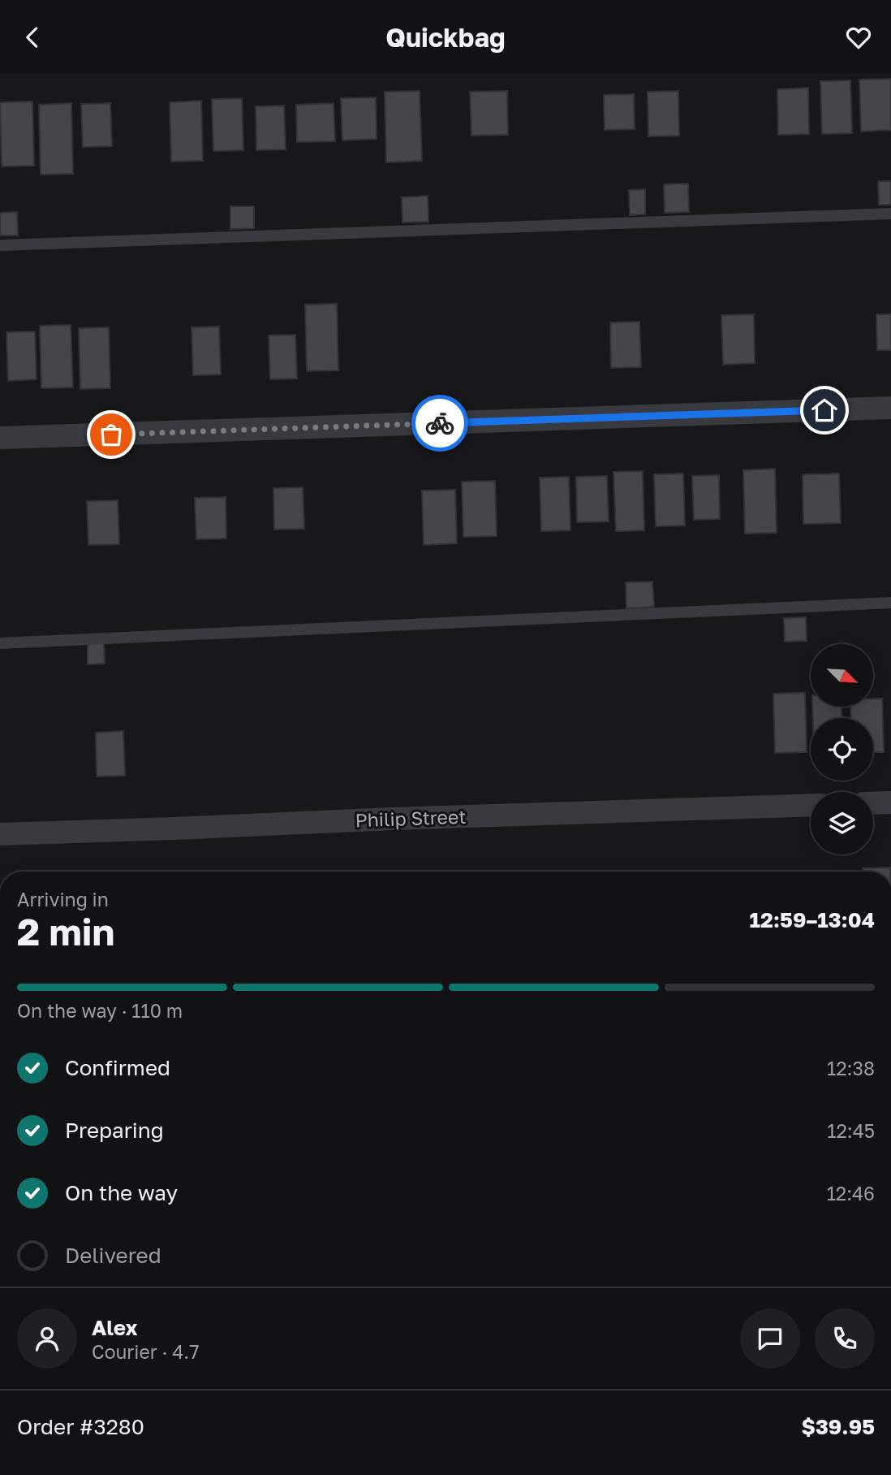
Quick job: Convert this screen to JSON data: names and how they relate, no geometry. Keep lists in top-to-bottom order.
{
  "streets": {
    "street": ["Philip Street"]
  },
  "north": "bottom right",
  "page": {
    "header": "Quickbag",
    "heading": ["2 min", "Arriving in", "12:59–13:04"],
    "panel": [
      "Alex",
      "Courier · 4.7",
      "Order #3280",
      "$39.95"
    ],
    "bar": "On the way · 110 m",
    "list": [
      ["Confirmed", "12:38"],
      ["Preparing", "12:45"],
      ["On the way", "12:46"],
      "Delivered"
    ]
  }
}
